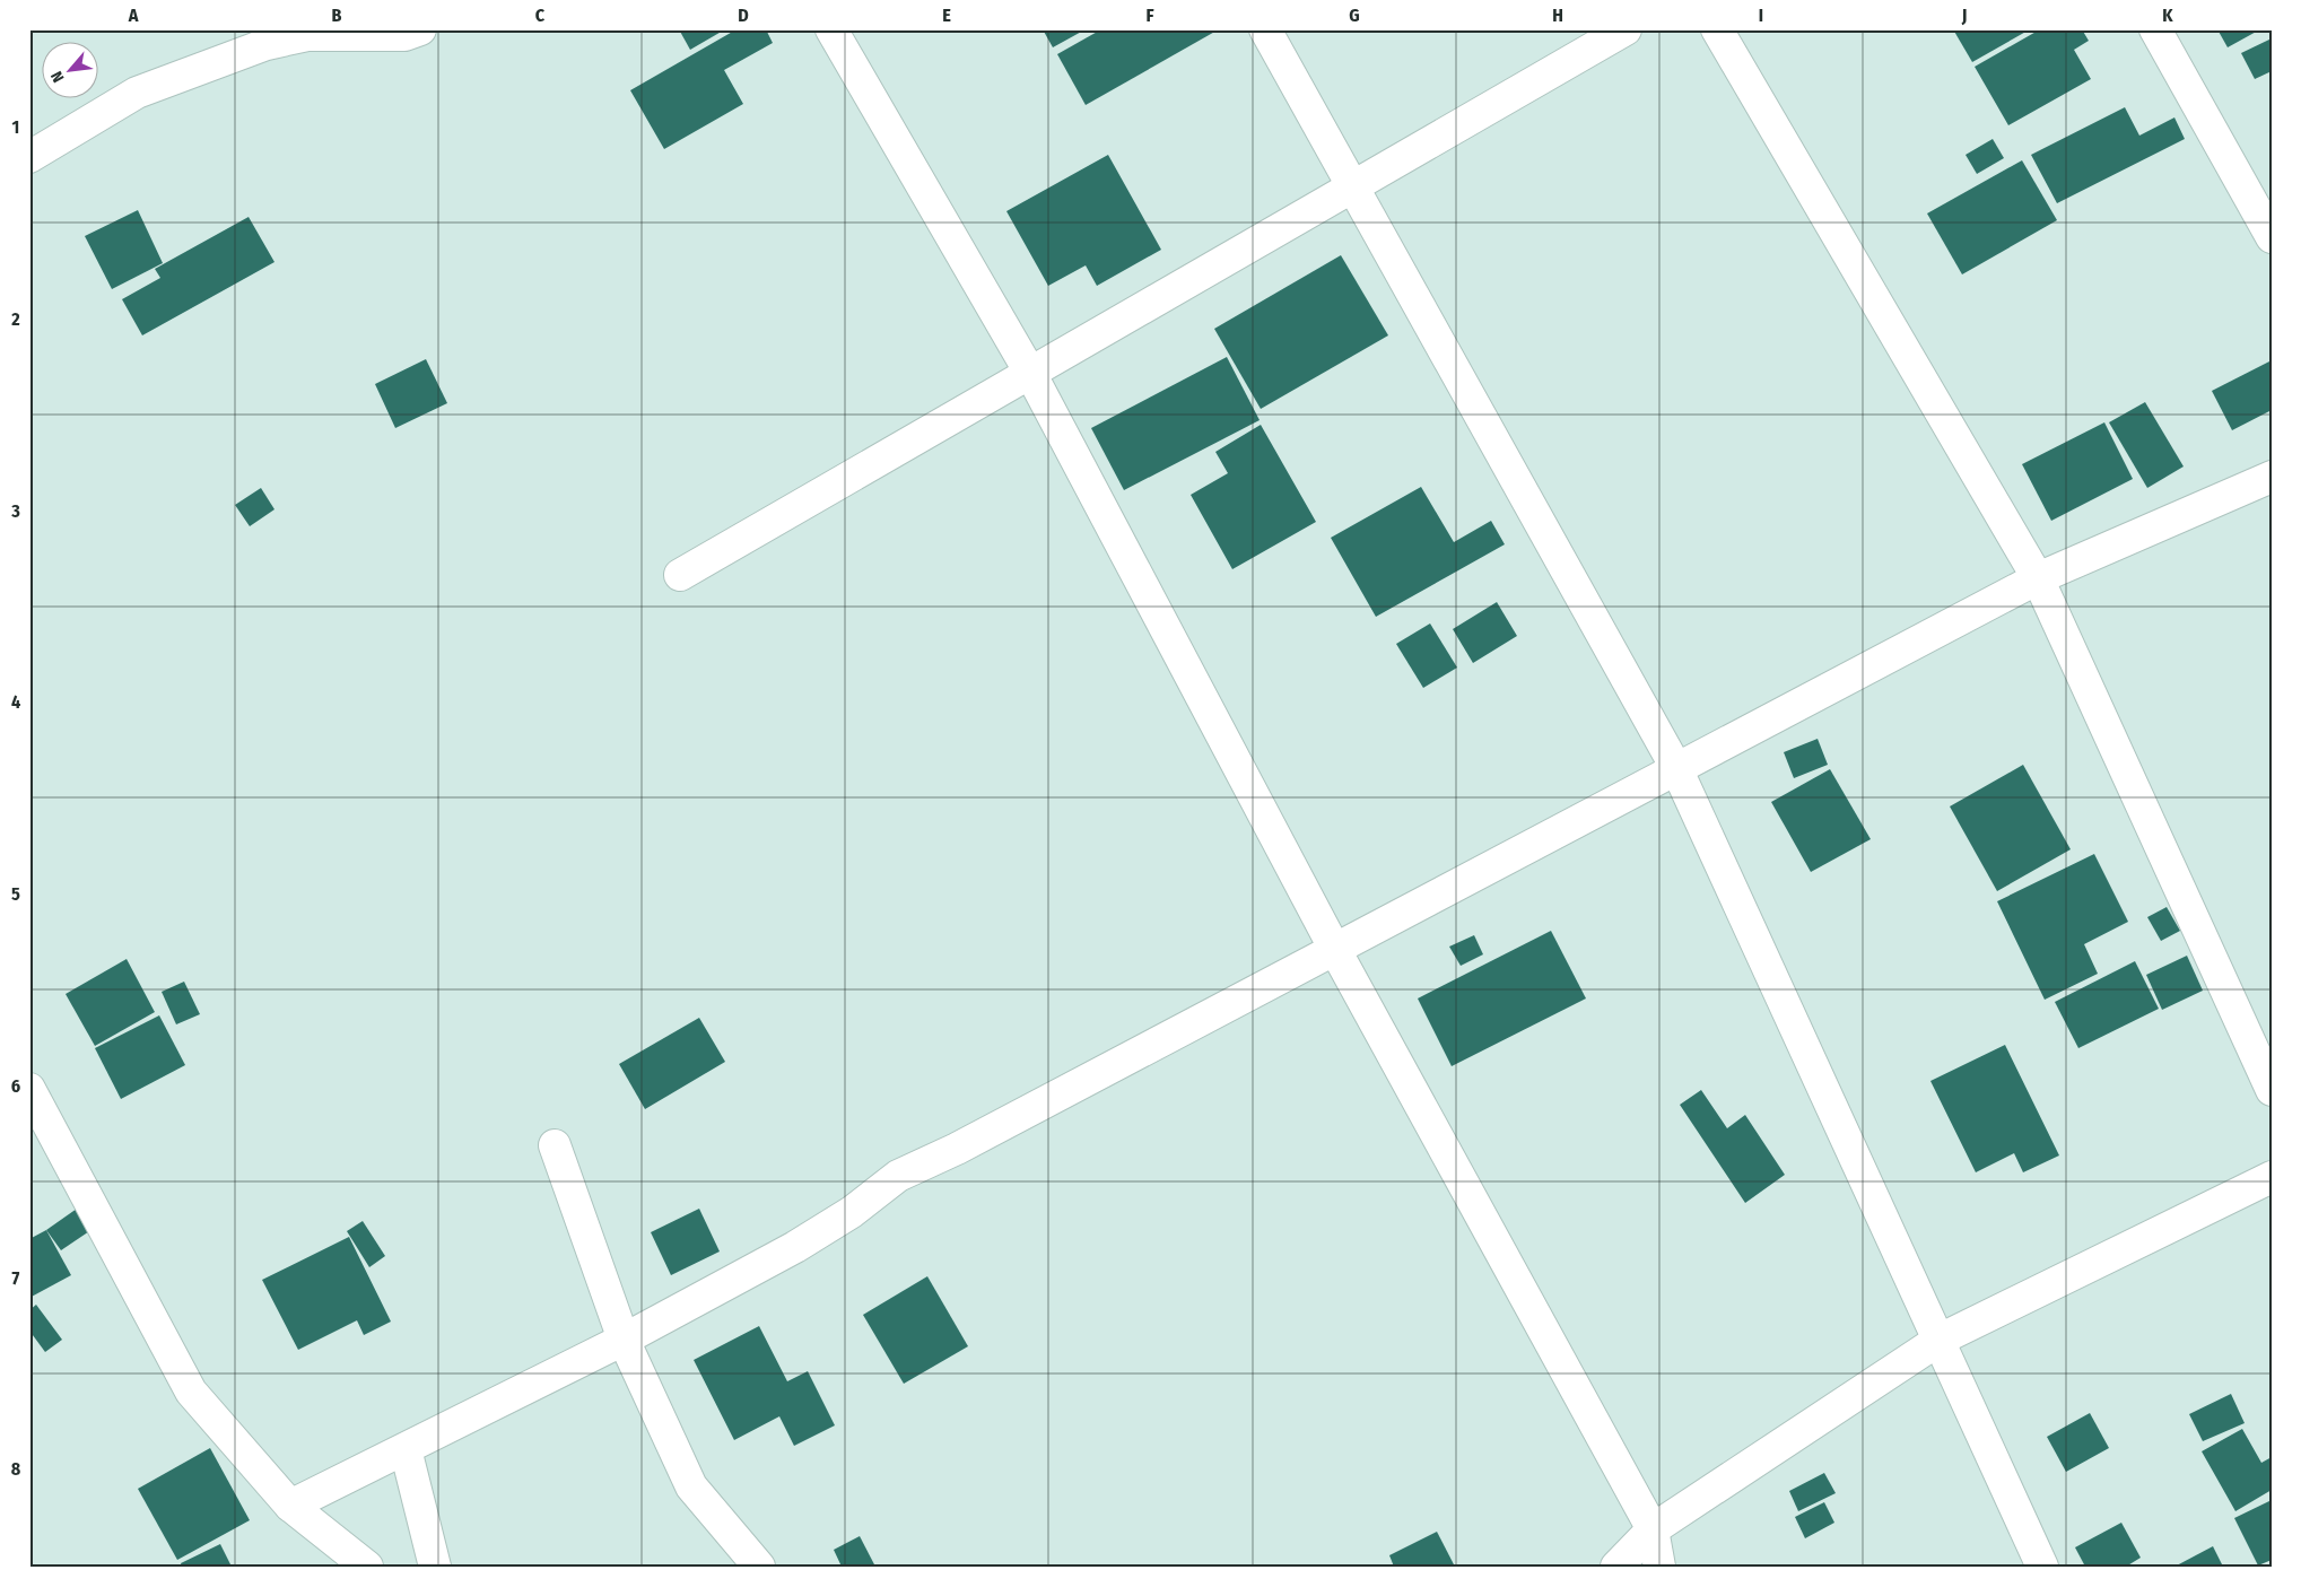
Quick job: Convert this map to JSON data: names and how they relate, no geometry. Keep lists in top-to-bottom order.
{
  "north": "bottom left",
  "grid": {
    "columns": [
      "A",
      "B",
      "C",
      "D",
      "E",
      "F",
      "G",
      "H",
      "I",
      "J",
      "K"
    ],
    "rows": [
      "1",
      "2",
      "3",
      "4",
      "5",
      "6",
      "7",
      "8"
    ]
  }
}
